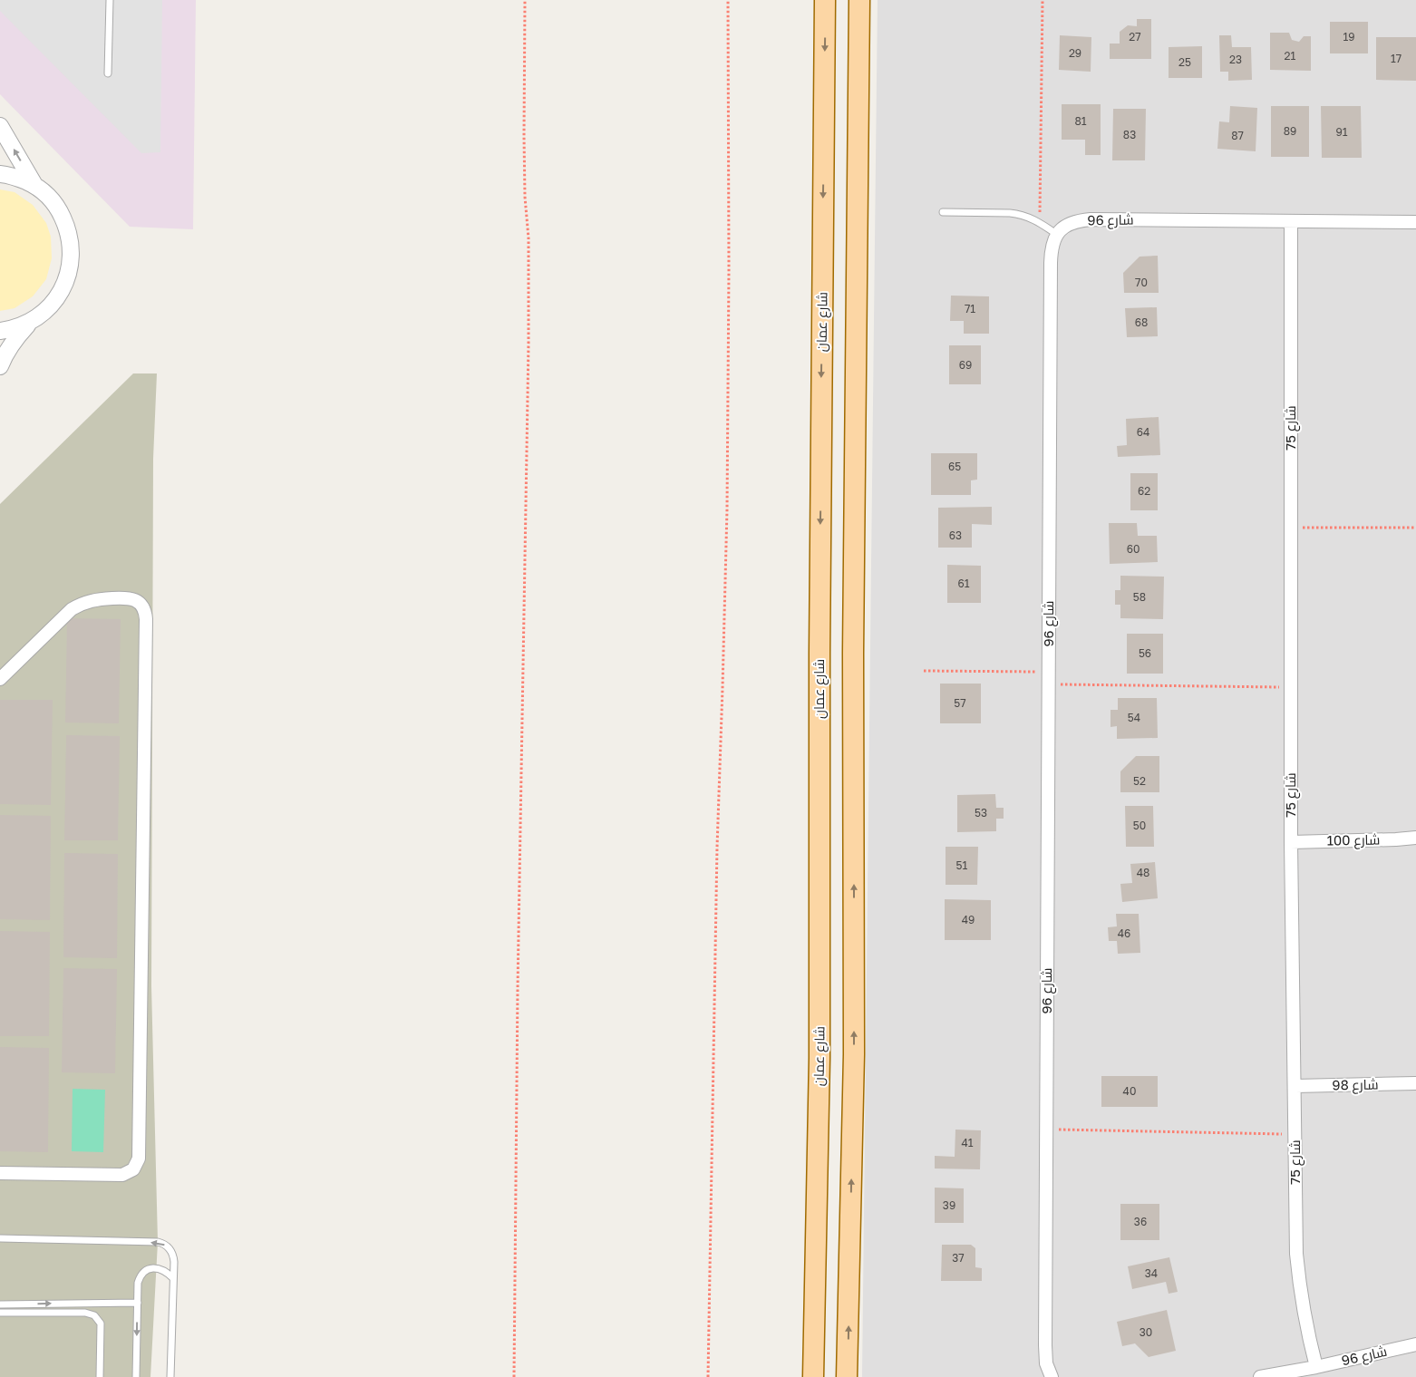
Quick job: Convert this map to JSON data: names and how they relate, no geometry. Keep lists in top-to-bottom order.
{
  "streets": {
    "main road": ["شارع عمان"],
    "street": [
      "شارع 96",
      "شارع 75",
      "شارع 100",
      "شارع 98"
    ]
  },
  "crossings": [
    ["شارع 96", "شارع 75"],
    ["شارع 75", "شارع 100"],
    ["شارع 75", "شارع 98"]
  ],
  "house_numbers": [
    "27",
    "19",
    "29",
    "21",
    "17",
    "23",
    "25",
    "81",
    "89",
    "91",
    "83",
    "87",
    "70",
    "71",
    "68",
    "69",
    "64",
    "65",
    "62",
    "63",
    "60",
    "61",
    "58",
    "56",
    "57",
    "54",
    "52",
    "53",
    "50",
    "51",
    "48",
    "49",
    "46",
    "40",
    "41",
    "39",
    "36",
    "37",
    "34",
    "30"
  ]
}
